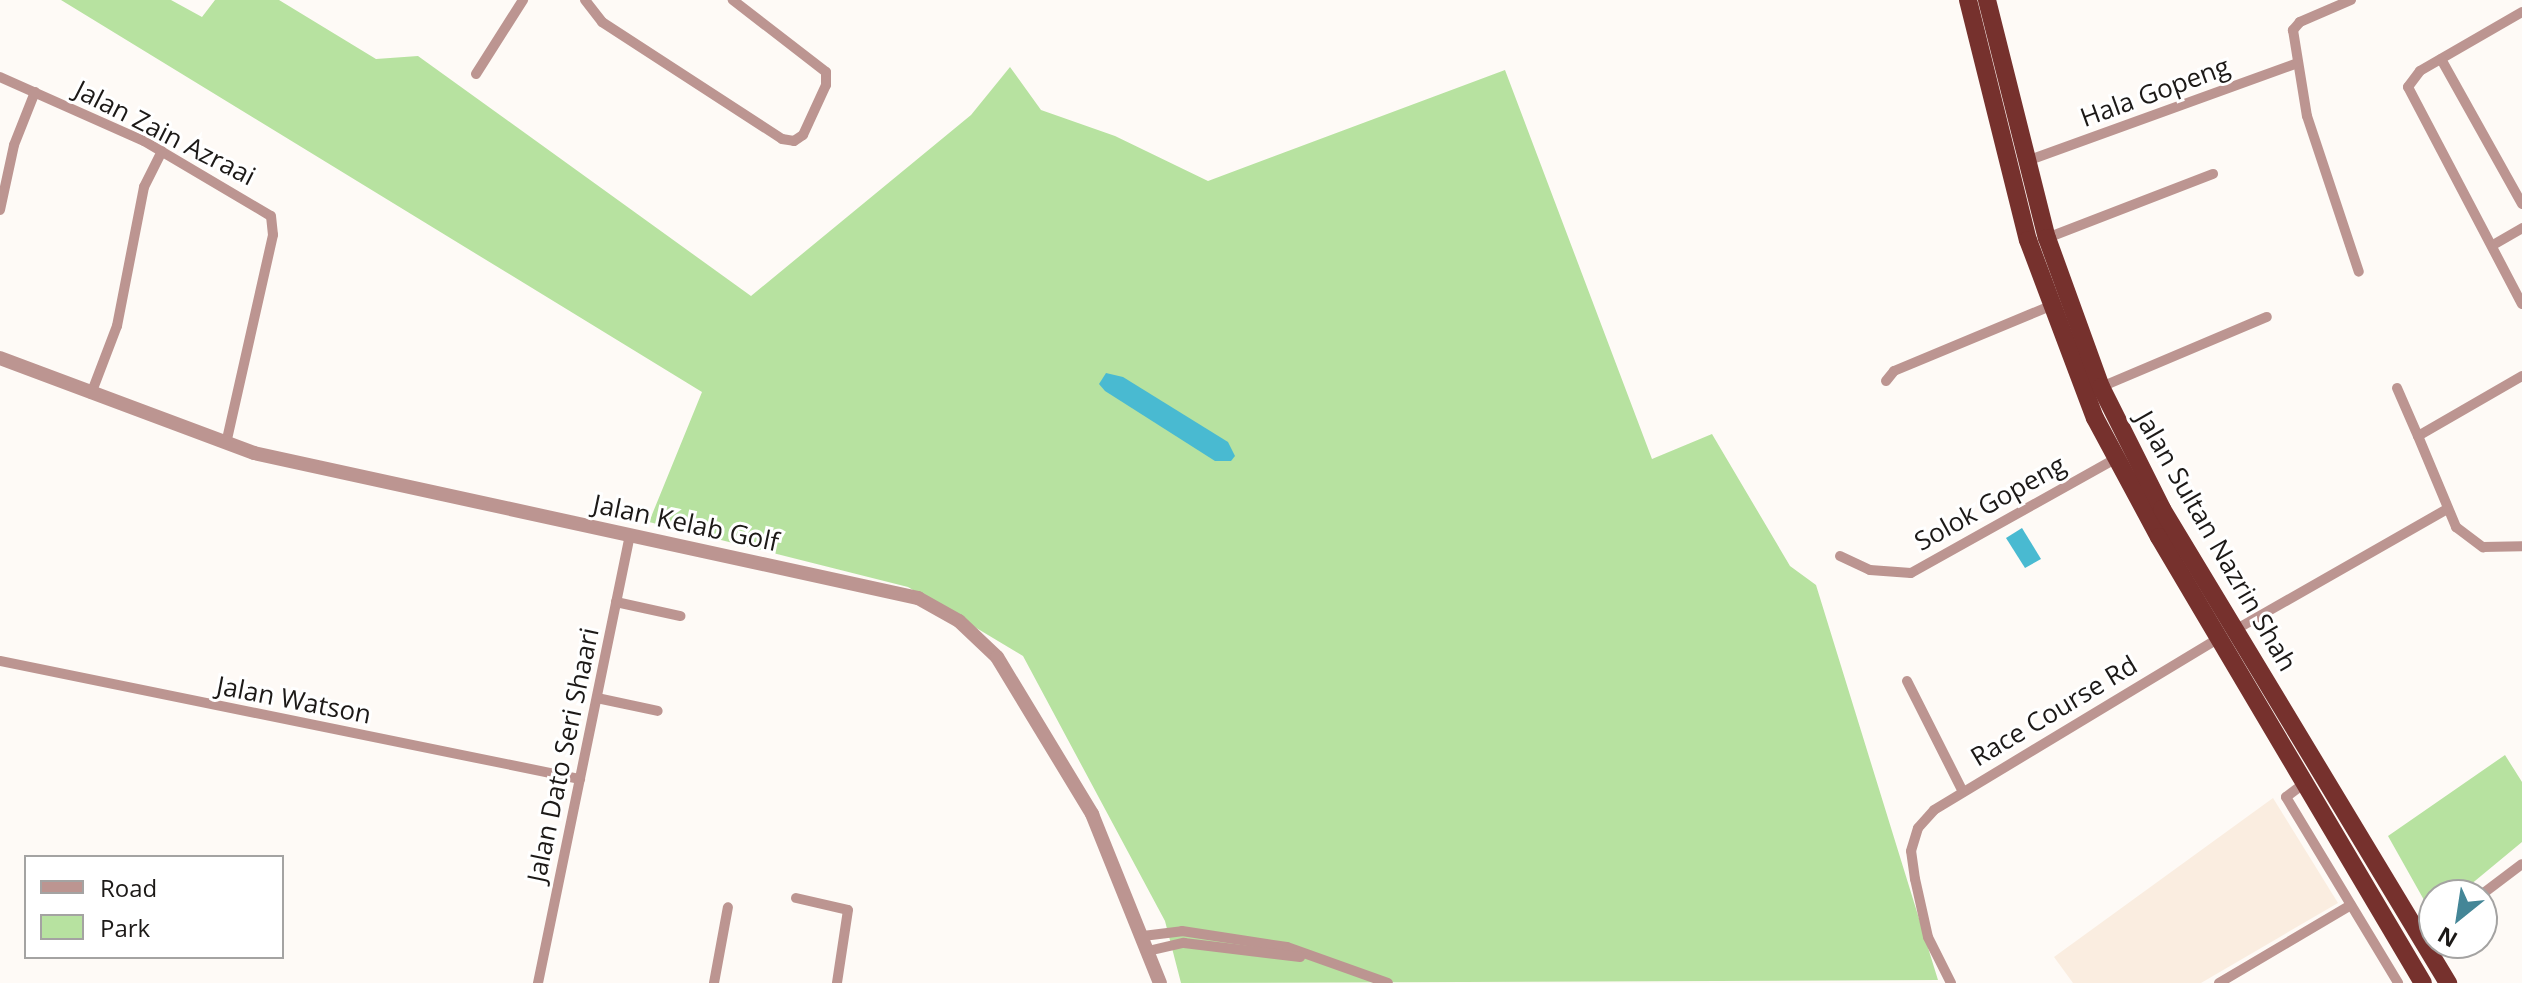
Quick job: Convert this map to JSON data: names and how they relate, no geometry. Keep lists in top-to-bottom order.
{
  "streets": {
    "highway": ["Jalan Sultan Nazrin Shah"],
    "street": [
      "Hala Gopeng",
      "Jalan Zain Azraai",
      "Solok Gopeng",
      "Jalan Kelab Golf",
      "Jalan Watson",
      "Race Course Rd",
      "Jalan Dato Seri Shaari"
    ]
  },
  "crossings": [
    ["Hala Gopeng", "Jalan Sultan Nazrin Shah"],
    ["Jalan Zain Azraai", "Jalan Kelab Golf"],
    ["Solok Gopeng", "Jalan Sultan Nazrin Shah"],
    ["Jalan Kelab Golf", "Jalan Dato Seri Shaari"],
    ["Jalan Sultan Nazrin Shah", "Race Course Rd"],
    ["Jalan Watson", "Jalan Dato Seri Shaari"]
  ],
  "legend": ["Road", "Park"],
  "north": "bottom left"
}
